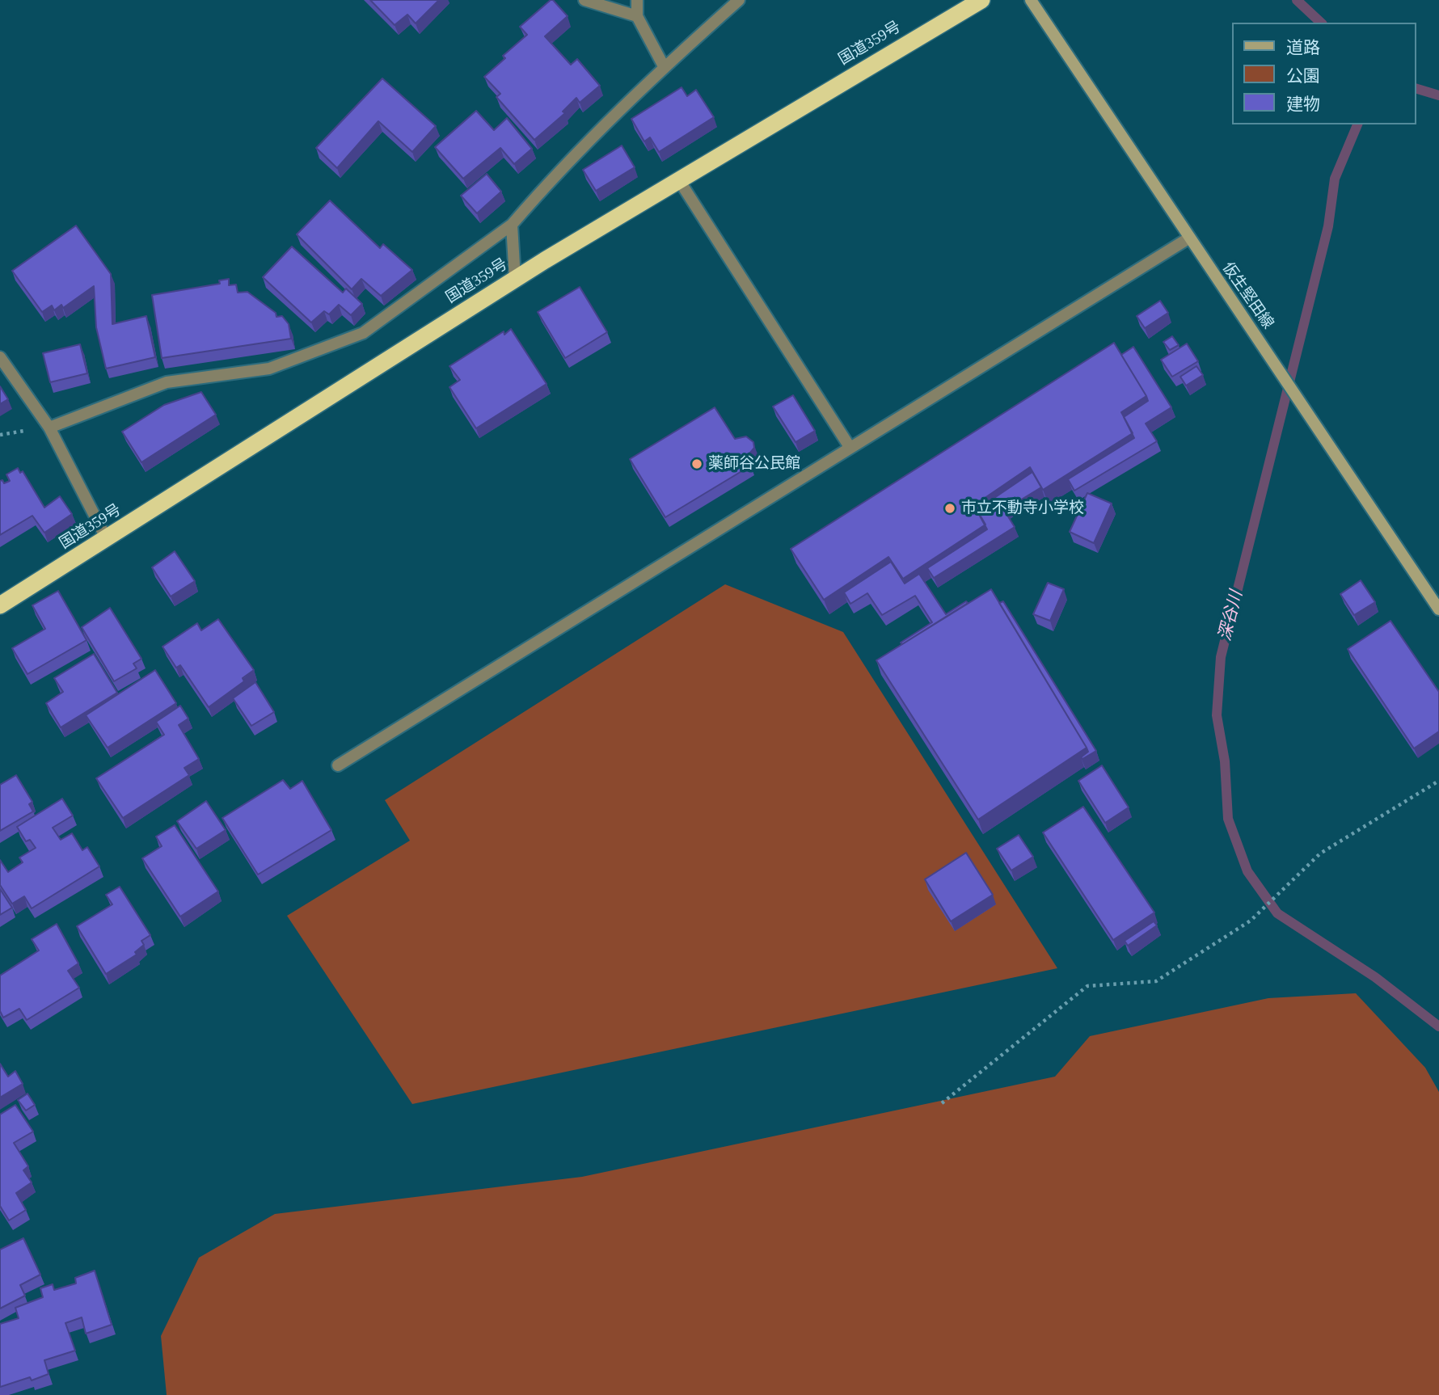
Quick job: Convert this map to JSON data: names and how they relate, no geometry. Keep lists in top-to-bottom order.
{
  "streets": {
    "highway": ["国道359号"],
    "main road": ["仮生堅田線"]
  },
  "water": ["深谷川"],
  "places": ["薬師谷公民館", "市立不動寺小学校"],
  "legend": ["道路", "公園", "建物"]
}
